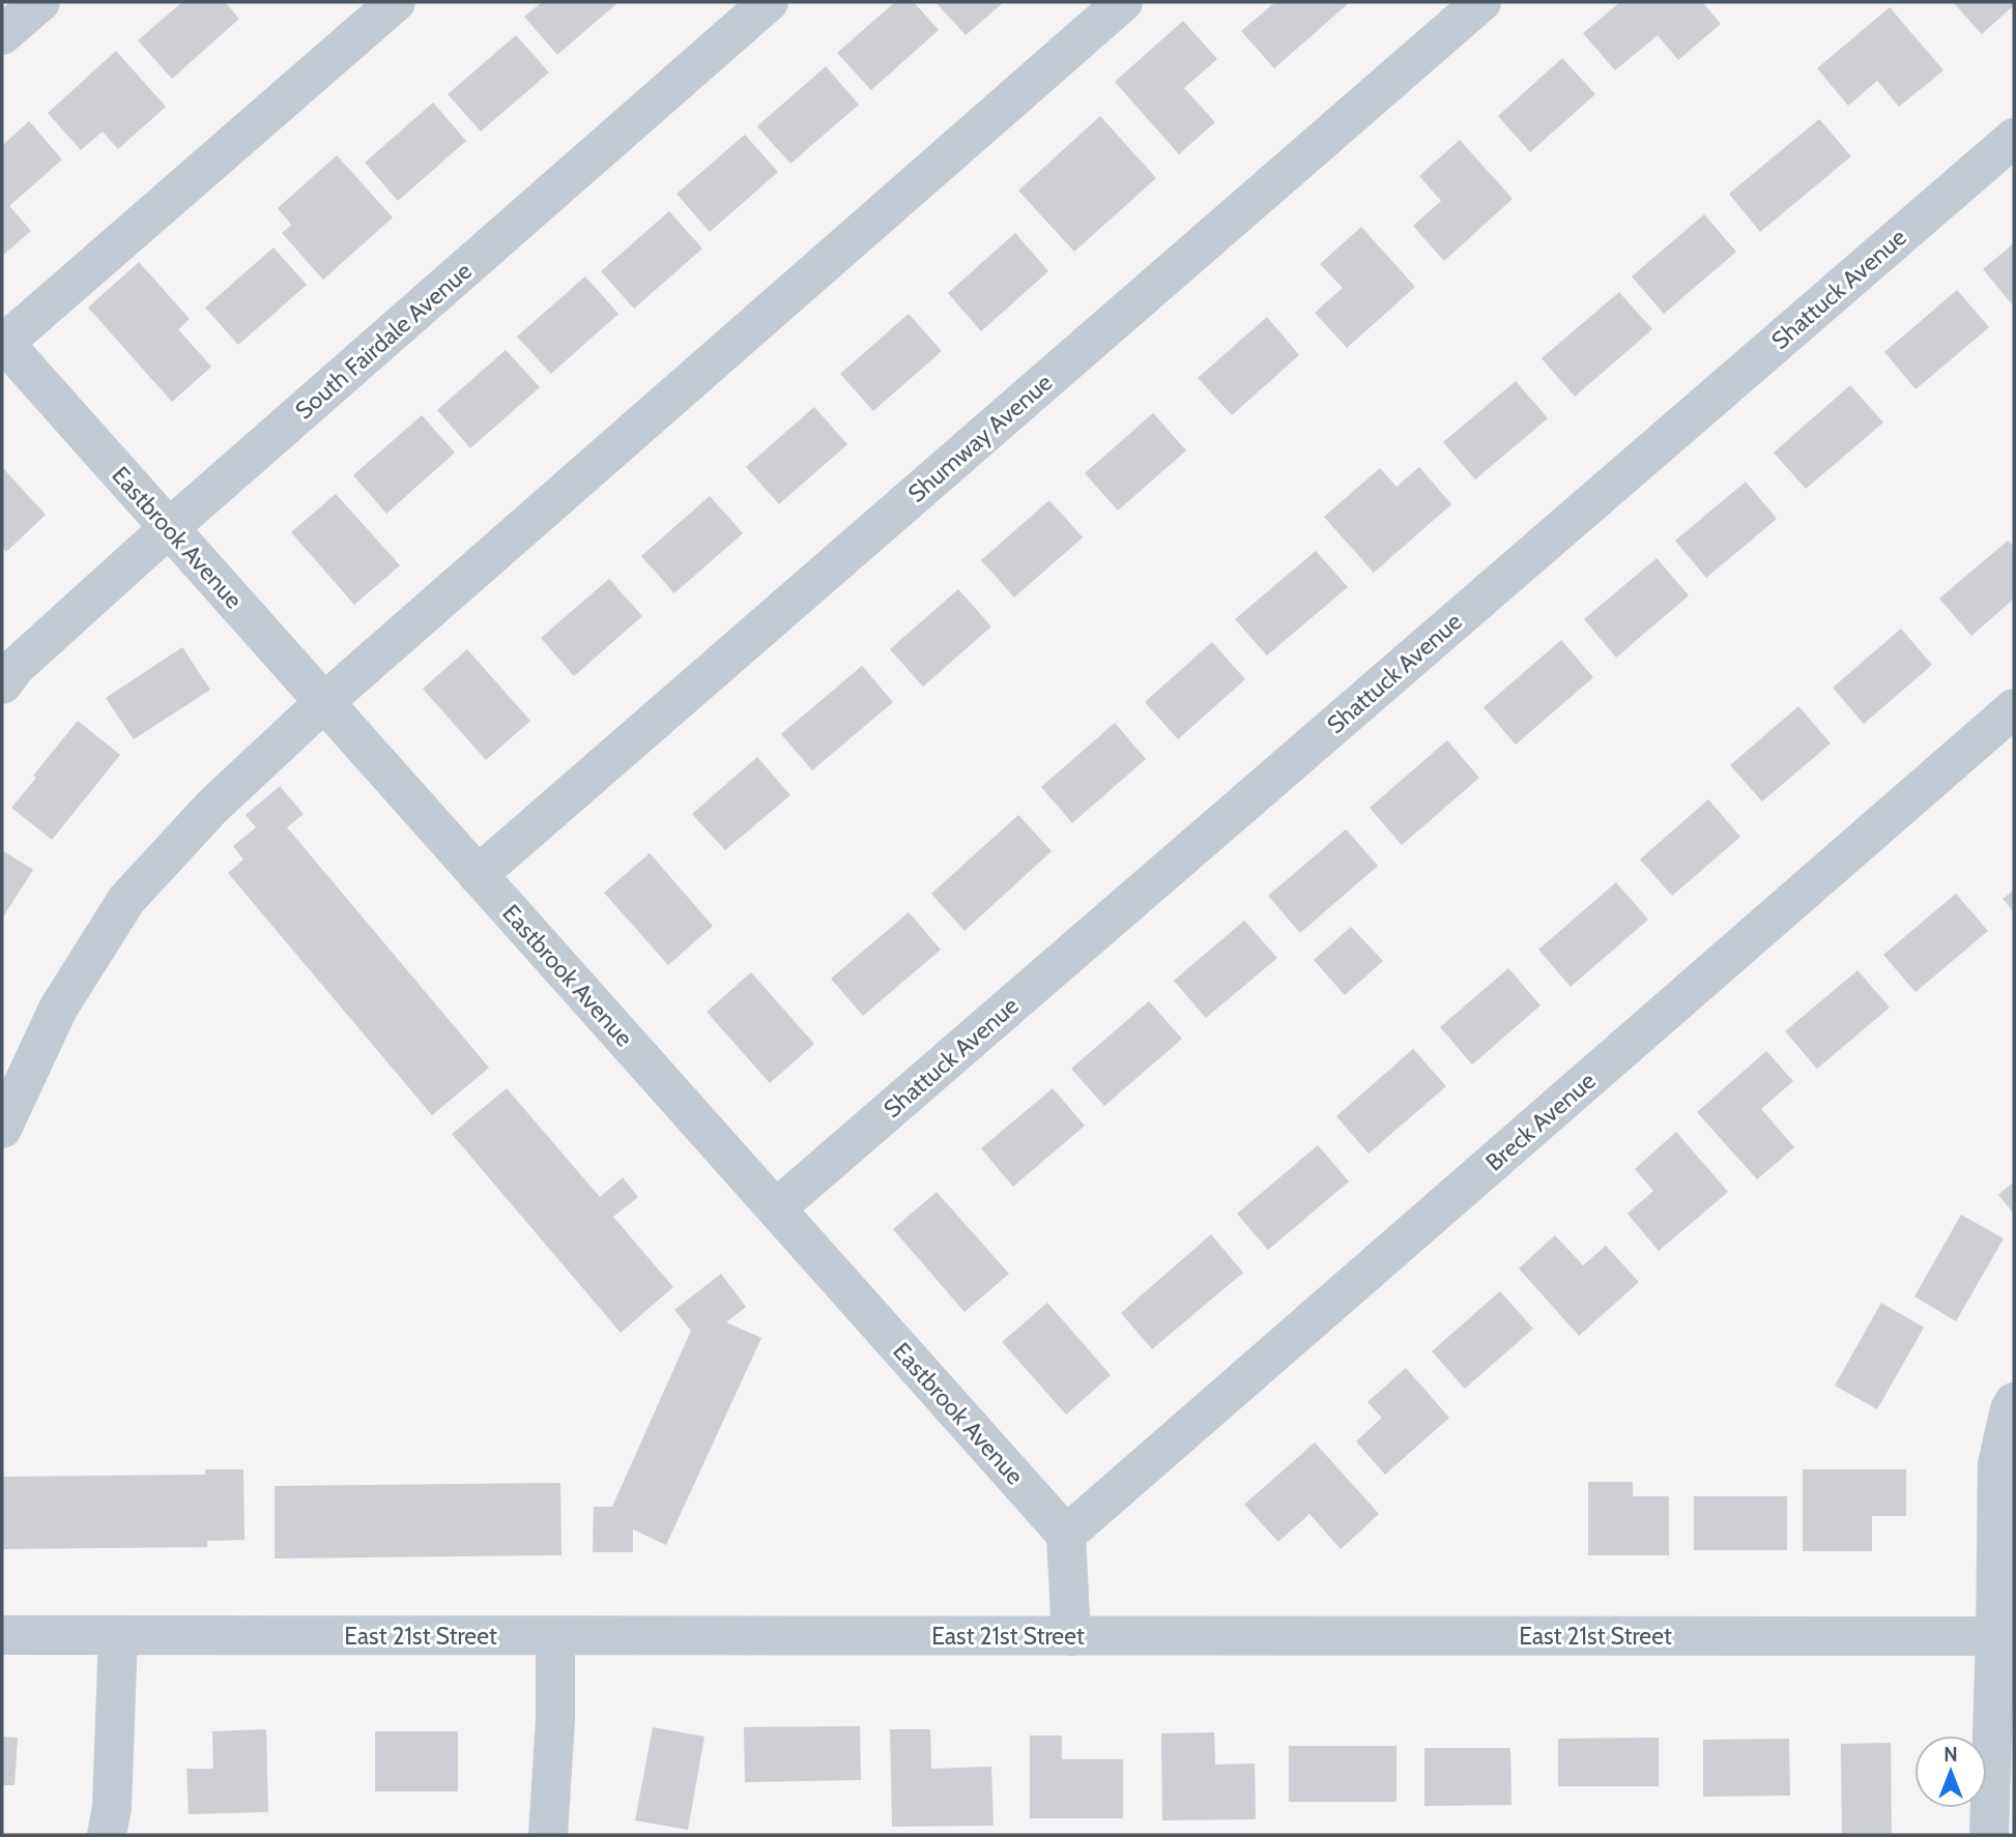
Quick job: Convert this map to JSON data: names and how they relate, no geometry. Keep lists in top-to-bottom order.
{
  "streets": {
    "street": [
      "Shattuck Avenue",
      "South Fairdale Avenue",
      "Shumway Avenue",
      "Eastbrook Avenue",
      "Breck Avenue",
      "East 21st Street"
    ]
  },
  "crossings": [
    ["Shattuck Avenue", "Eastbrook Avenue"],
    ["South Fairdale Avenue", "Eastbrook Avenue"],
    ["Shumway Avenue", "Eastbrook Avenue"],
    ["Eastbrook Avenue", "Breck Avenue"]
  ],
  "north": "top"
}
